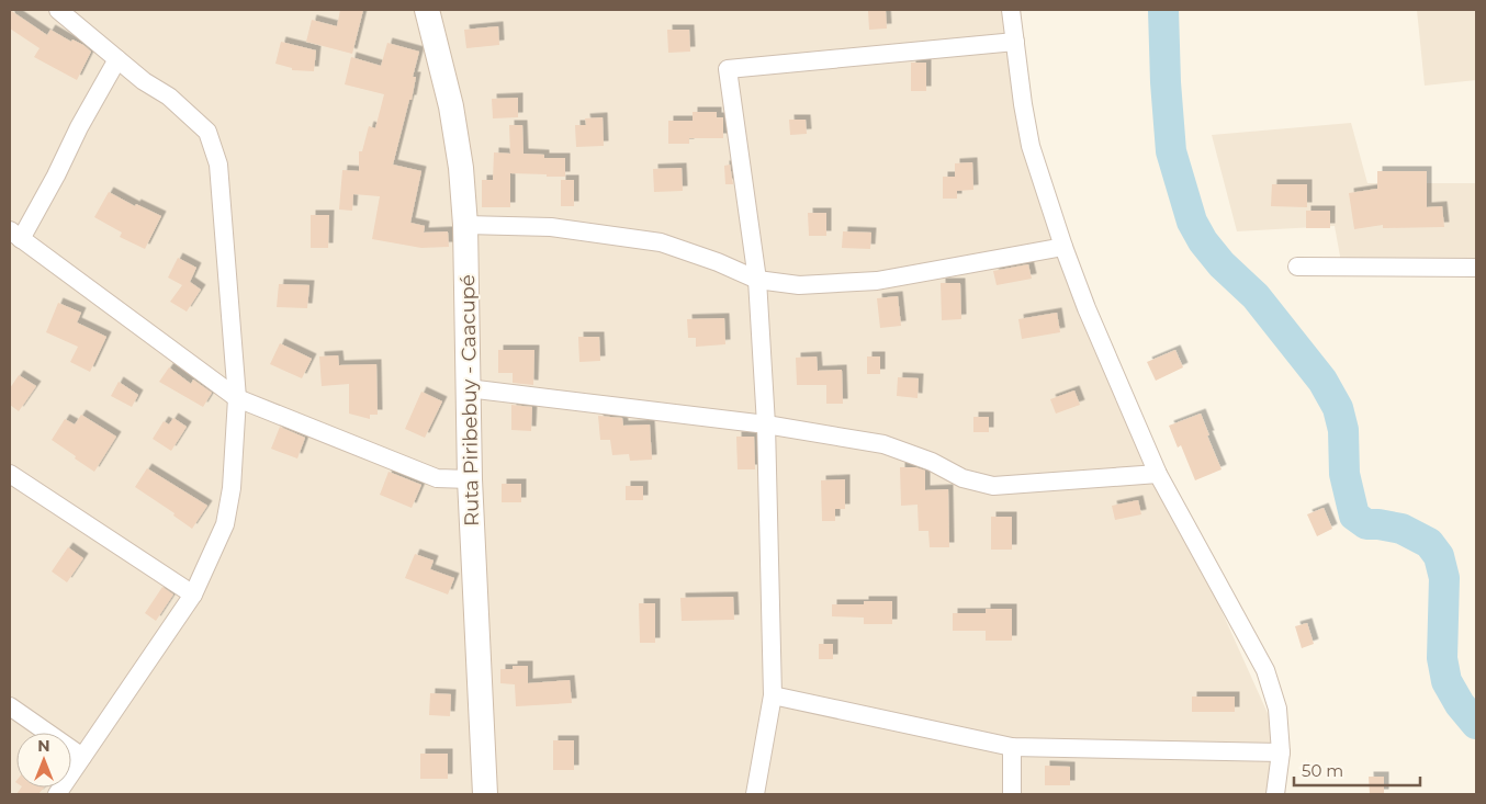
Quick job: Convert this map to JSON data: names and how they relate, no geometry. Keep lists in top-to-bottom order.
{
  "streets": {
    "street": ["Ruta Piribebuy - Caacupé"]
  },
  "scale_bar": "50 m",
  "north": "top"
}
